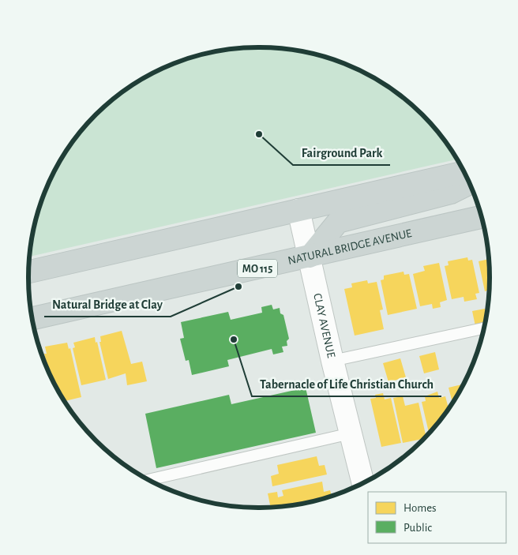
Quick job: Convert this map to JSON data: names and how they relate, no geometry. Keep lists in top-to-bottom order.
{
  "streets": {
    "main road": ["NATURAL BRIDGE AVENUE", "MO 115"],
    "street": ["CLAY AVENUE"]
  },
  "crossings": [
    ["NATURAL BRIDGE AVENUE", "CLAY AVENUE"]
  ],
  "places": ["Fairground Park", "Natural Bridge at Clay", "Tabernacle of Life Christian Church"],
  "legend": ["Homes", "Public"]
}
